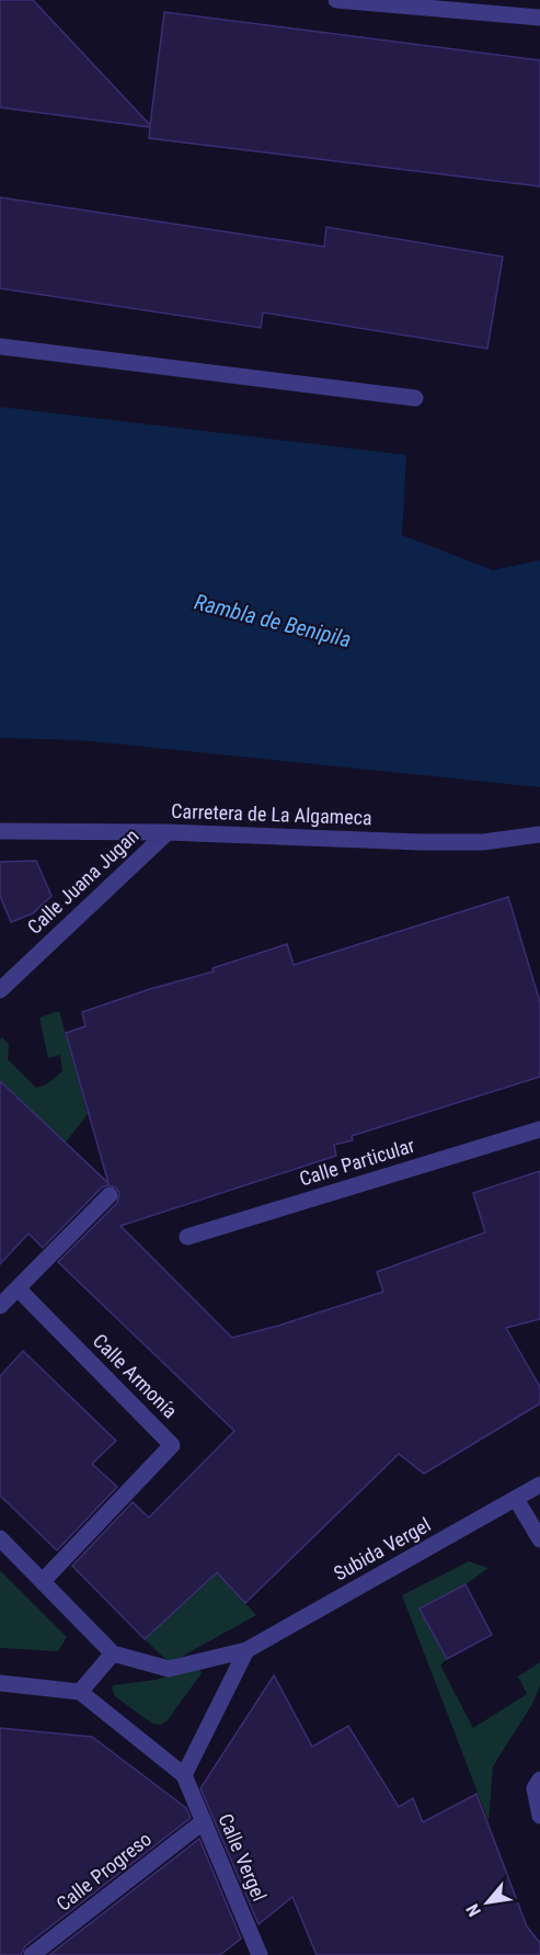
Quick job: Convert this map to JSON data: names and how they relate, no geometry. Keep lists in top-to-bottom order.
{
  "streets": {
    "street": [
      "Carretera de La Algameca",
      "Calle Juana Jugan",
      "Calle Particular",
      "Calle Armonía",
      "Subida Vergel",
      "Calle Vergel",
      "Calle Progreso"
    ]
  },
  "crossings": [
    ["Carretera de La Algameca", "Calle Juana Jugan"],
    ["Calle Vergel", "Calle Progreso"]
  ],
  "water": ["Rambla de Benipila"],
  "north": "bottom left"
}
